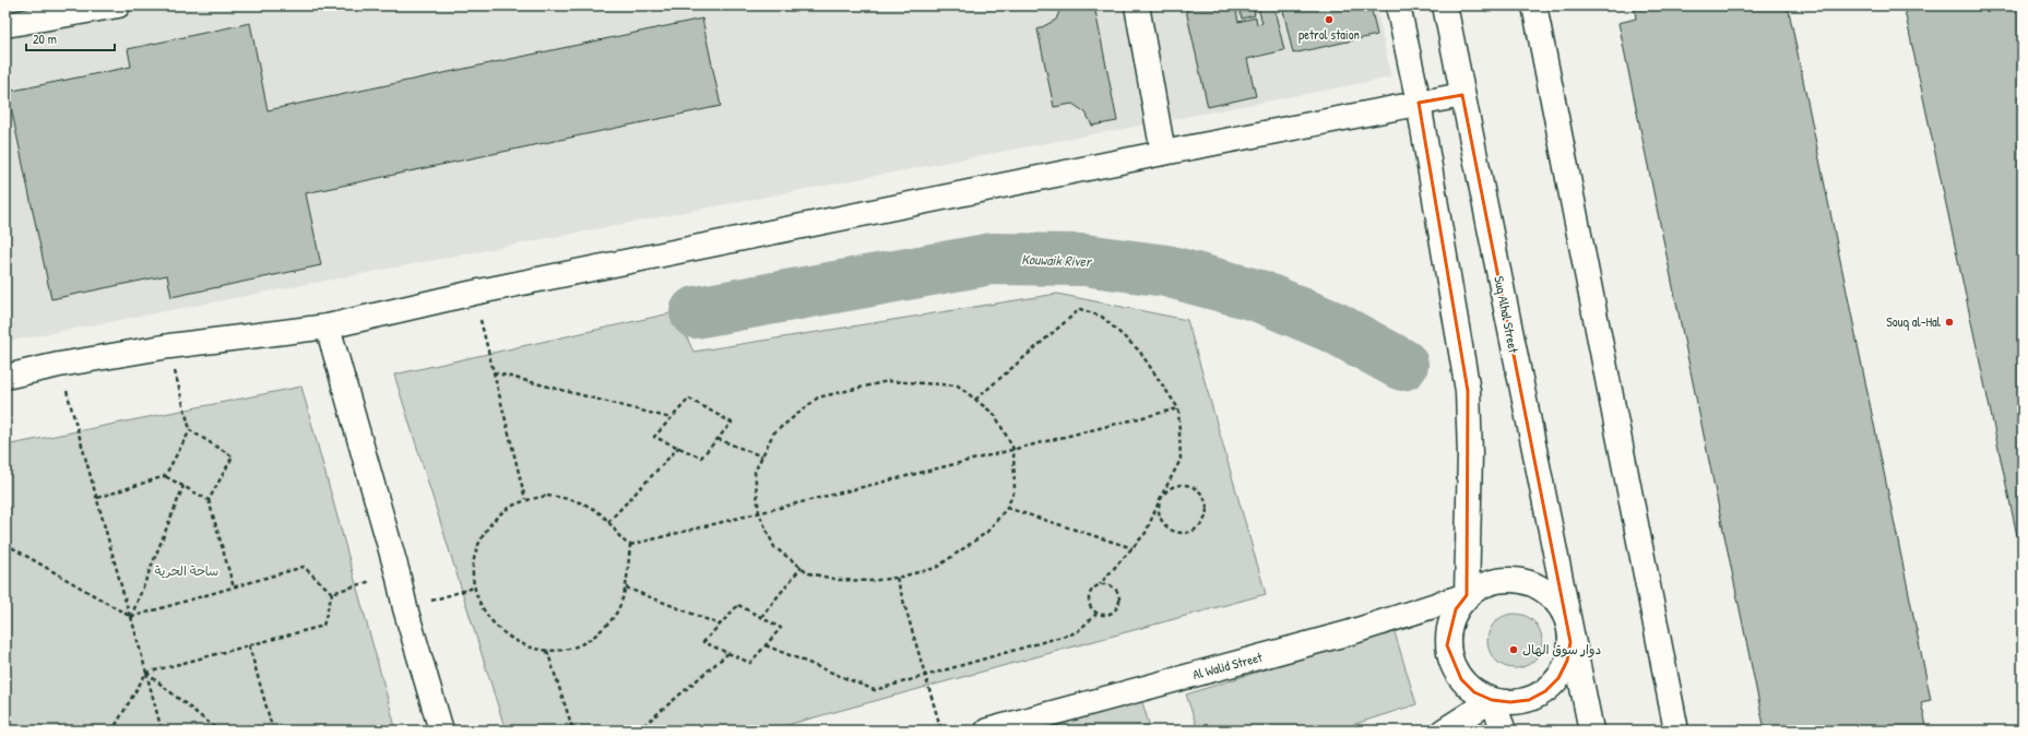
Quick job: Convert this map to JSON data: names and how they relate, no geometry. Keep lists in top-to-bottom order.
{
  "streets": {
    "main road": ["Suq Alhal Street", "Al Walid Street"]
  },
  "crossings": [
    ["Suq Alhal Street", "Al Walid Street"]
  ],
  "water": ["Kouwaik River"],
  "parks": ["ساحة الحرية"],
  "places": ["petrol staion", "Souq al-Hal", "دوار سوق الهال"],
  "scale_bar": "20 m"
}
